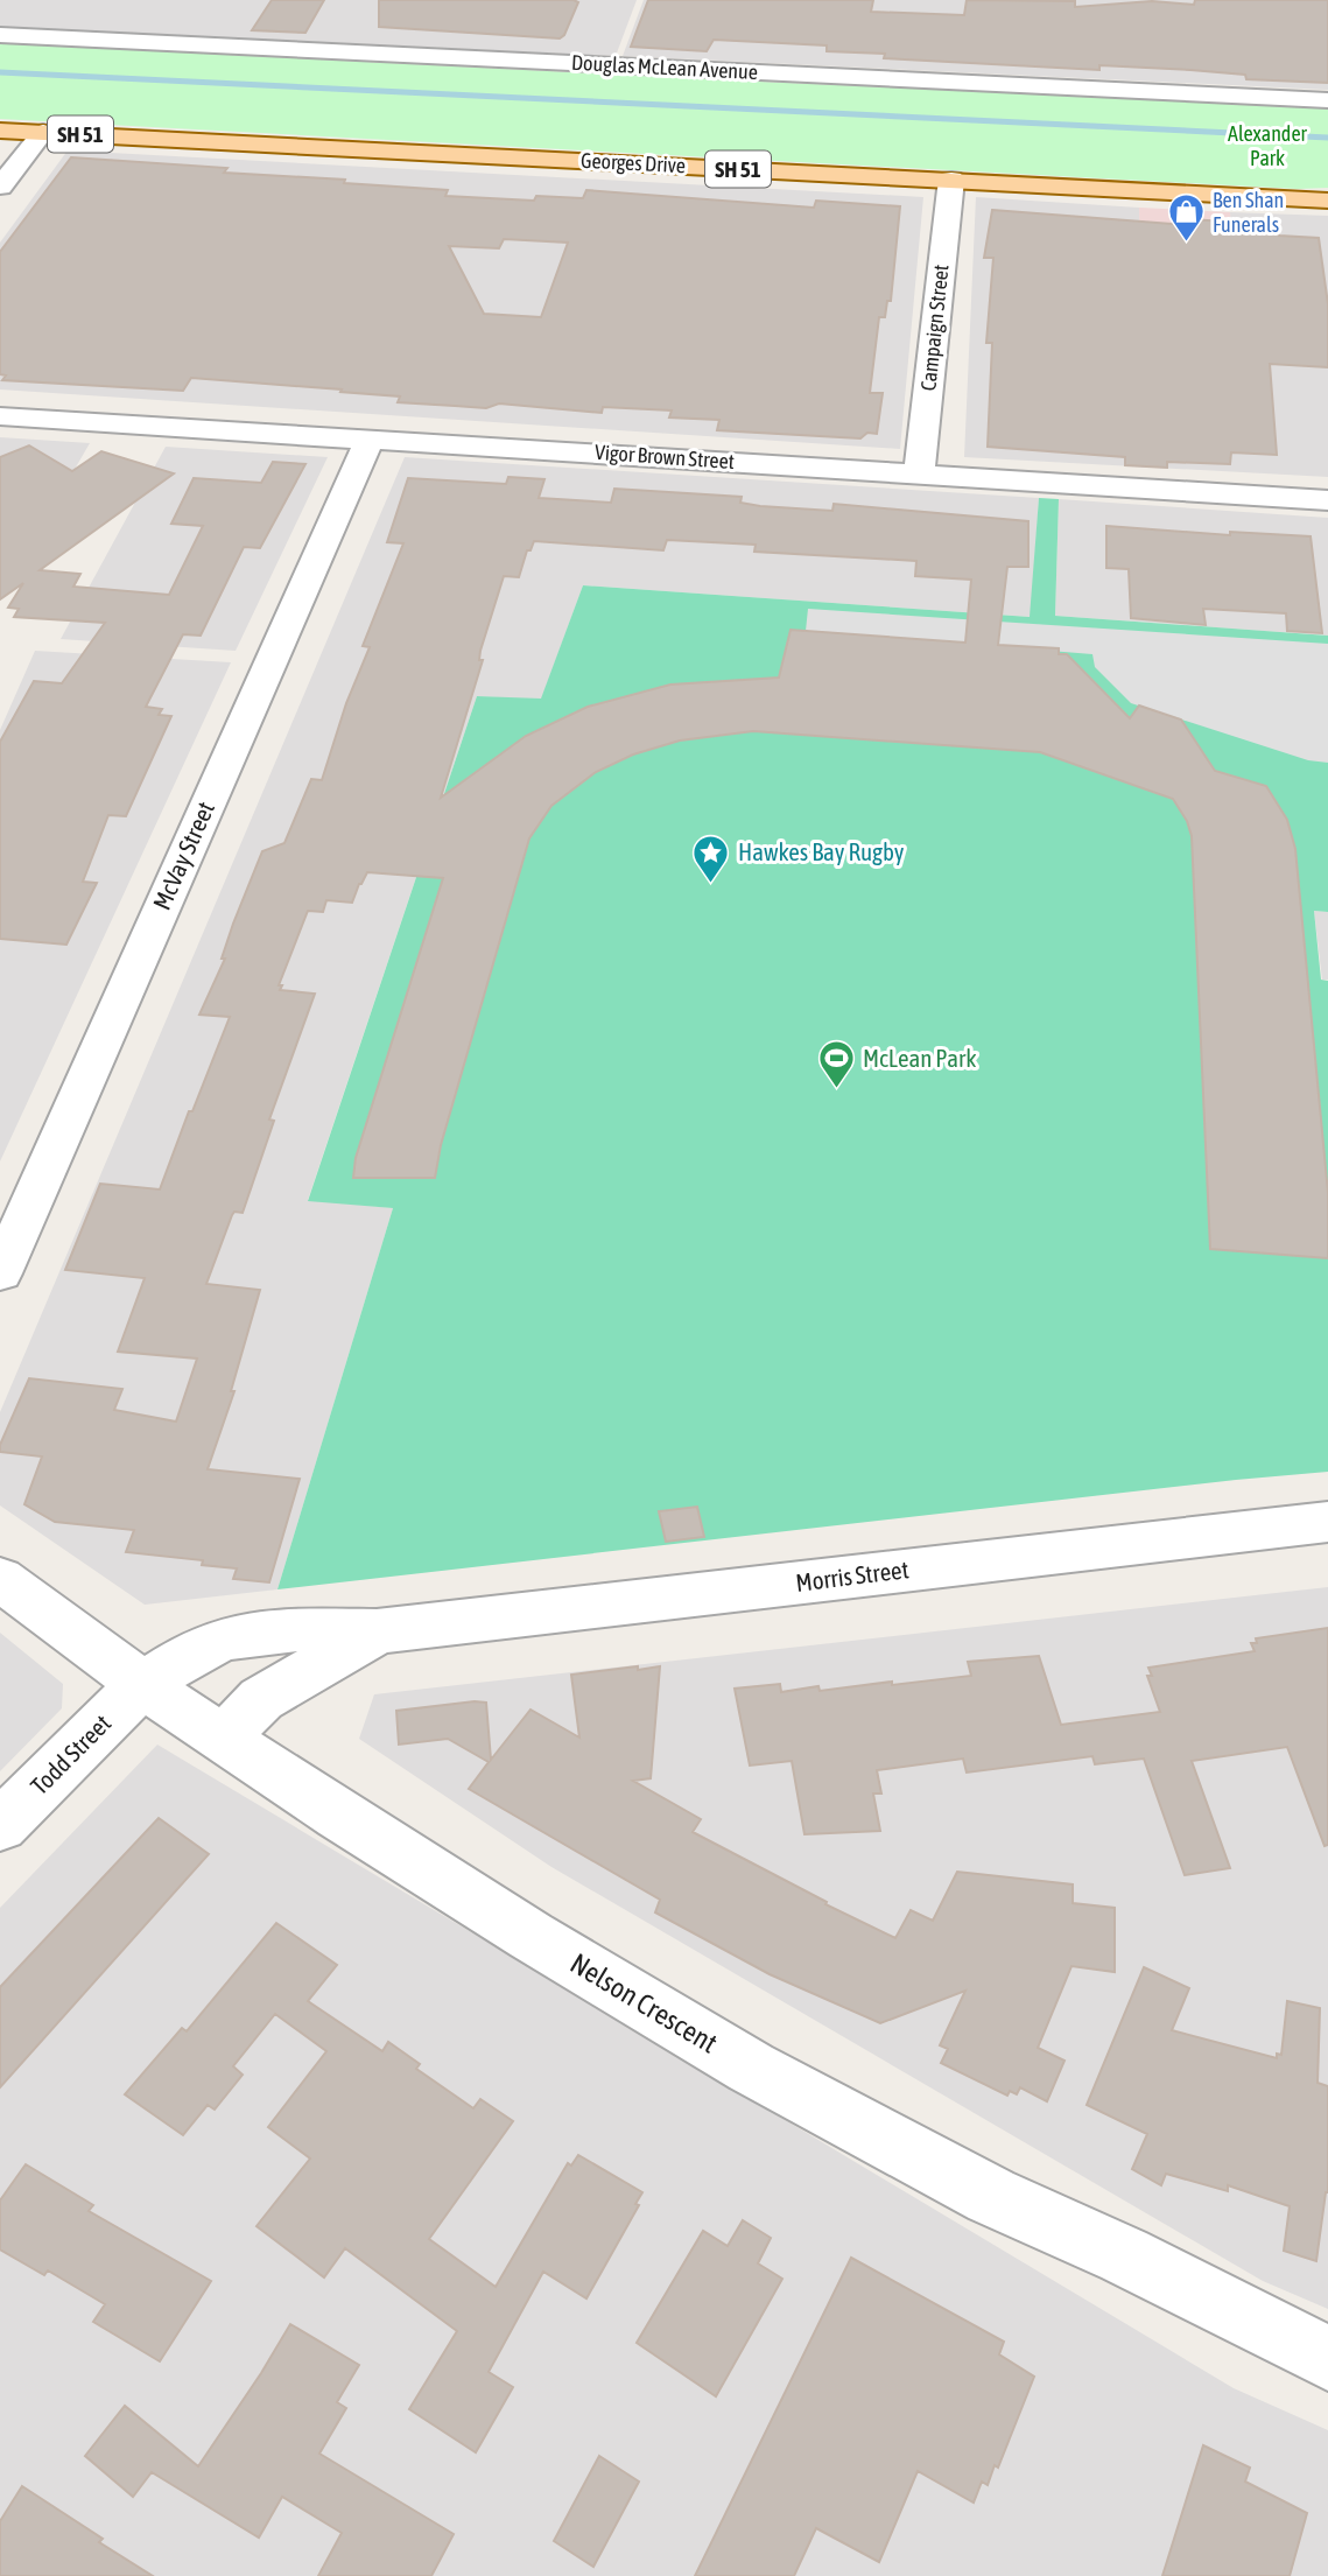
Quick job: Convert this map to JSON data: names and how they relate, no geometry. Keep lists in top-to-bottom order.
{
  "streets": {
    "main road": ["SH 51", "Georges Drive"],
    "street": [
      "Douglas McLean Avenue",
      "Campaign Street",
      "Vigor Brown Street",
      "McVay Street",
      "Morris Street",
      "Todd Street",
      "Nelson Crescent"
    ]
  },
  "crossings": [
    ["Georges Drive", "Campaign Street"],
    ["Campaign Street", "Vigor Brown Street"],
    ["Vigor Brown Street", "McVay Street"],
    ["Morris Street", "Todd Street"],
    ["Morris Street", "Nelson Crescent"],
    ["Todd Street", "Nelson Crescent"]
  ],
  "parks": ["Alexander Park"],
  "places": {
    "shop": ["Ben Shan Funerals"],
    "place": ["Hawkes Bay Rugby"],
    "sports": ["McLean Park"]
  }
}
